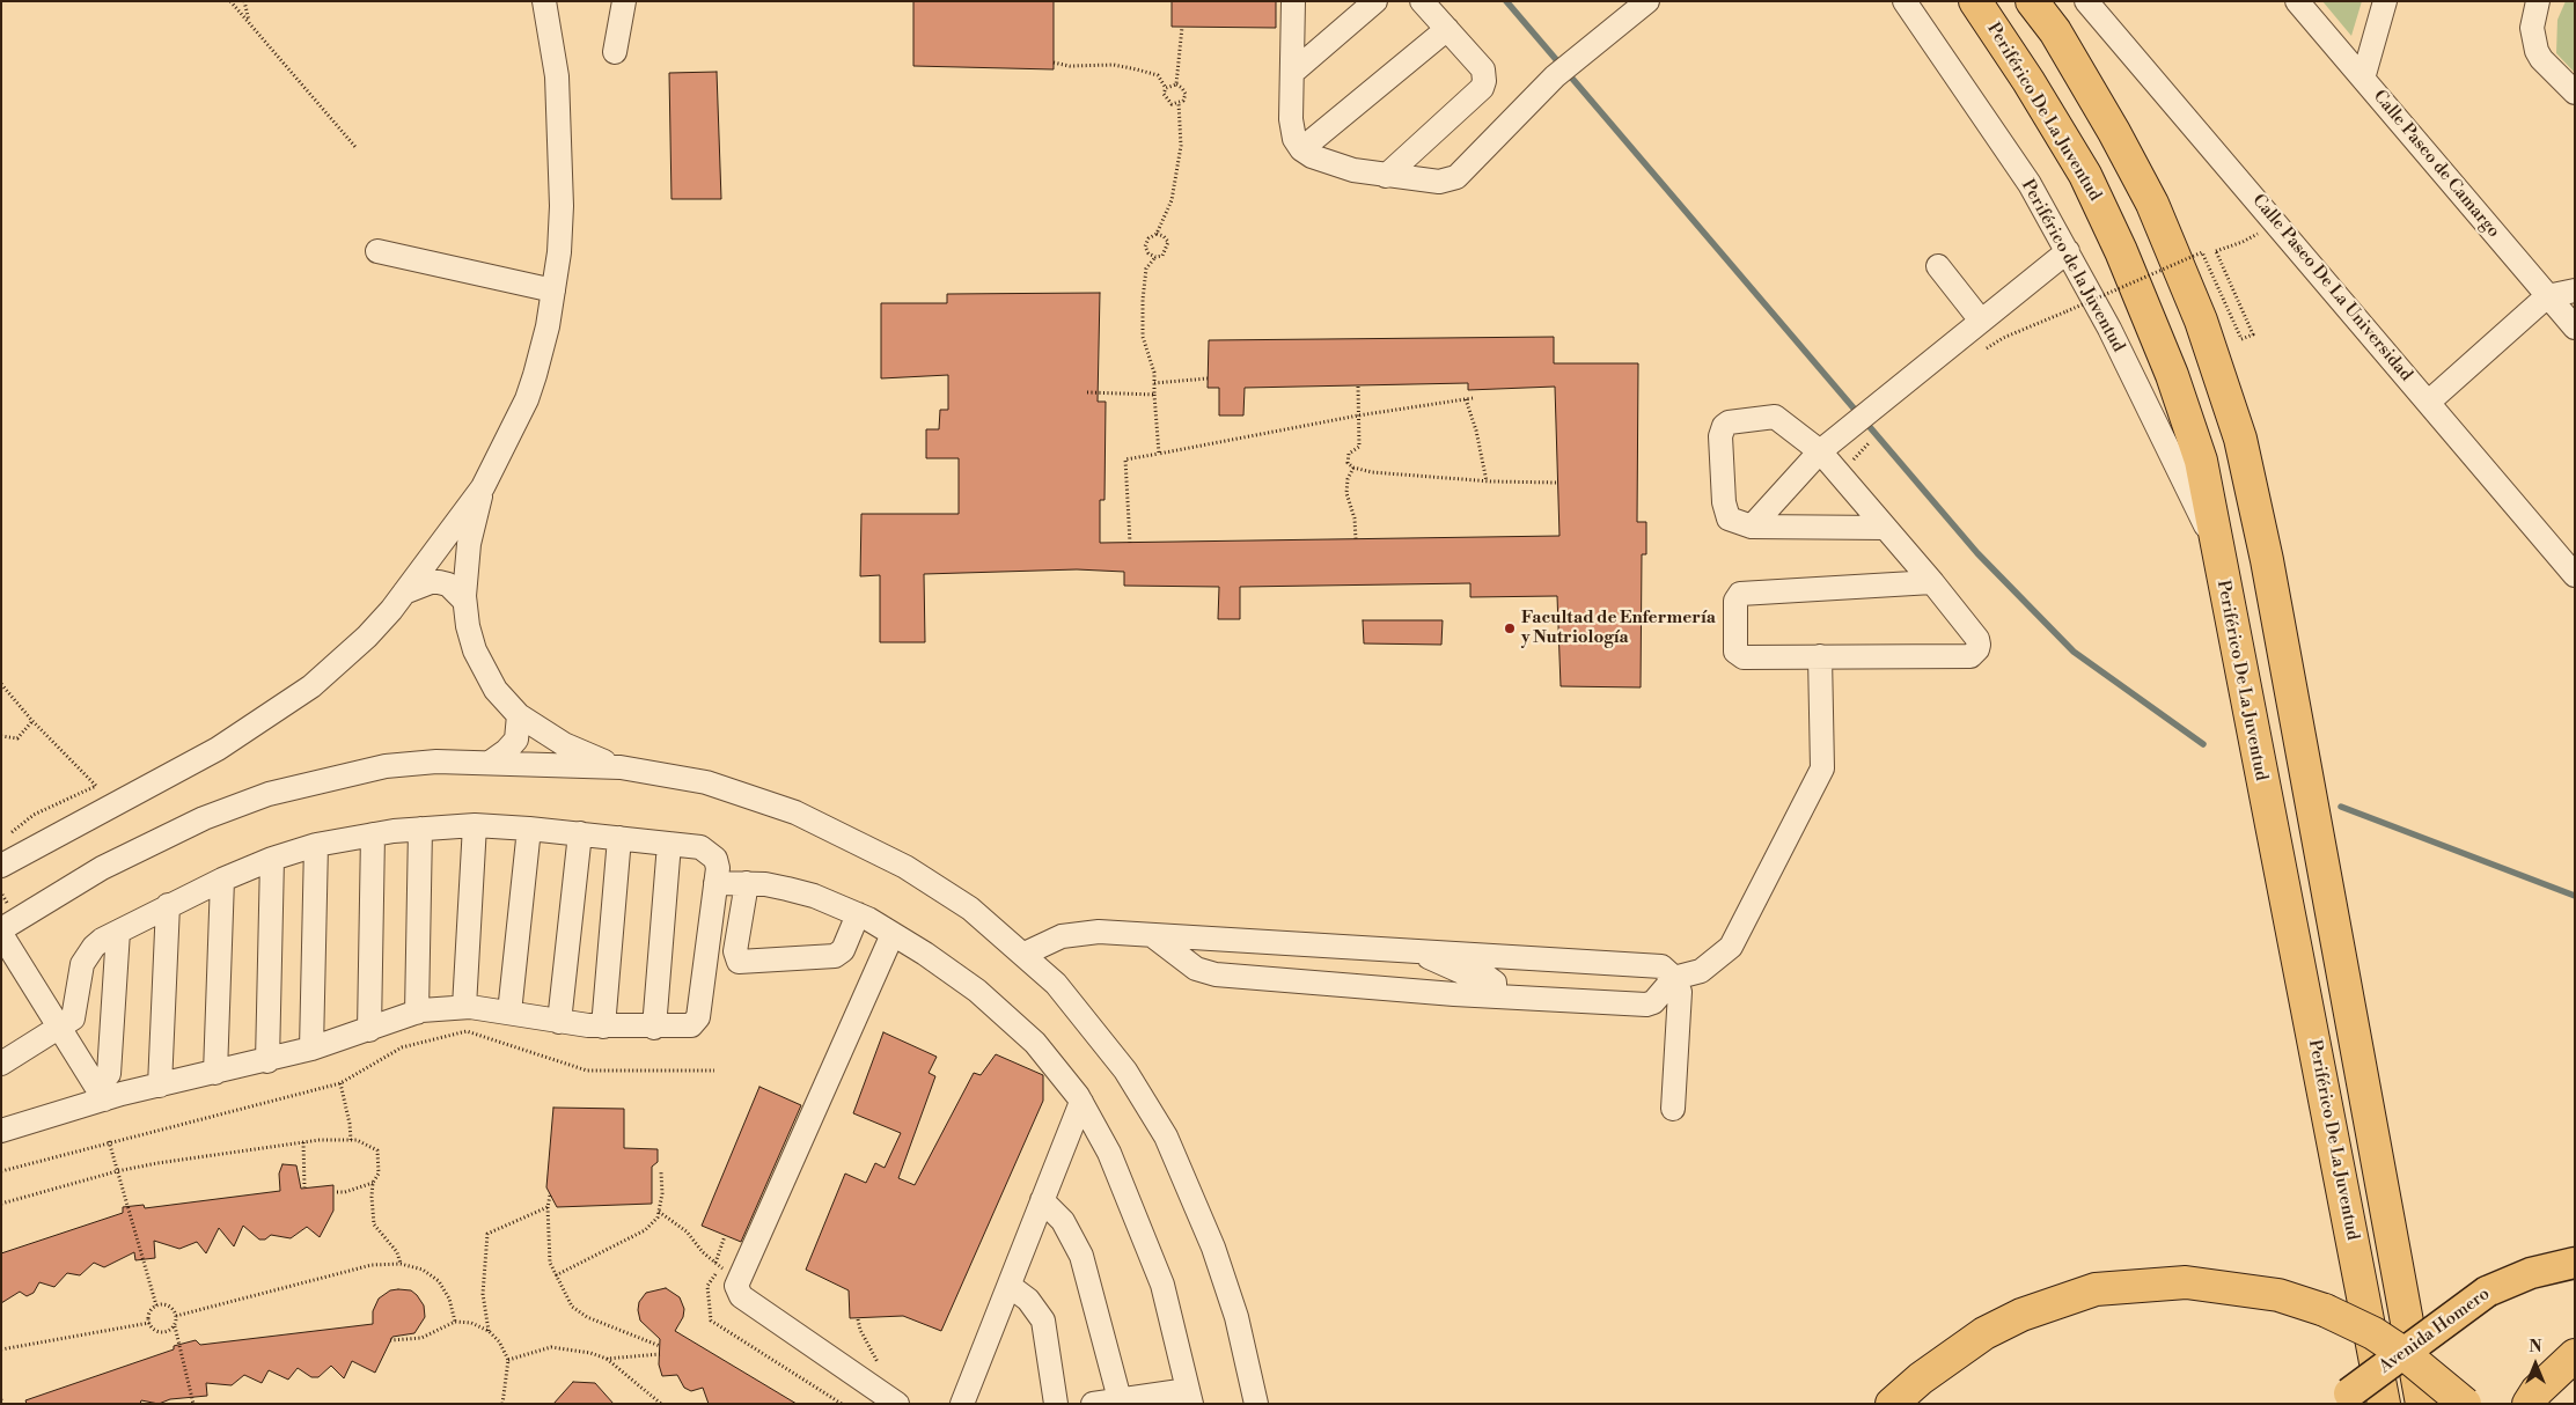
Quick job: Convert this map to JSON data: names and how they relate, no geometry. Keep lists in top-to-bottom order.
{
  "streets": {
    "highway": ["Periférico De La Juventud"],
    "main road": ["Avenida Homero"],
    "street": ["Calle Paseo de Camargo", "Periférico de la Juventud", "Calle Paseo De La Universidad"]
  },
  "crossings": [
    ["Periférico De La Juventud", "Periférico de la Juventud"]
  ],
  "places": ["Facultad de Enfermería y Nutriología"],
  "north": "top"
}
